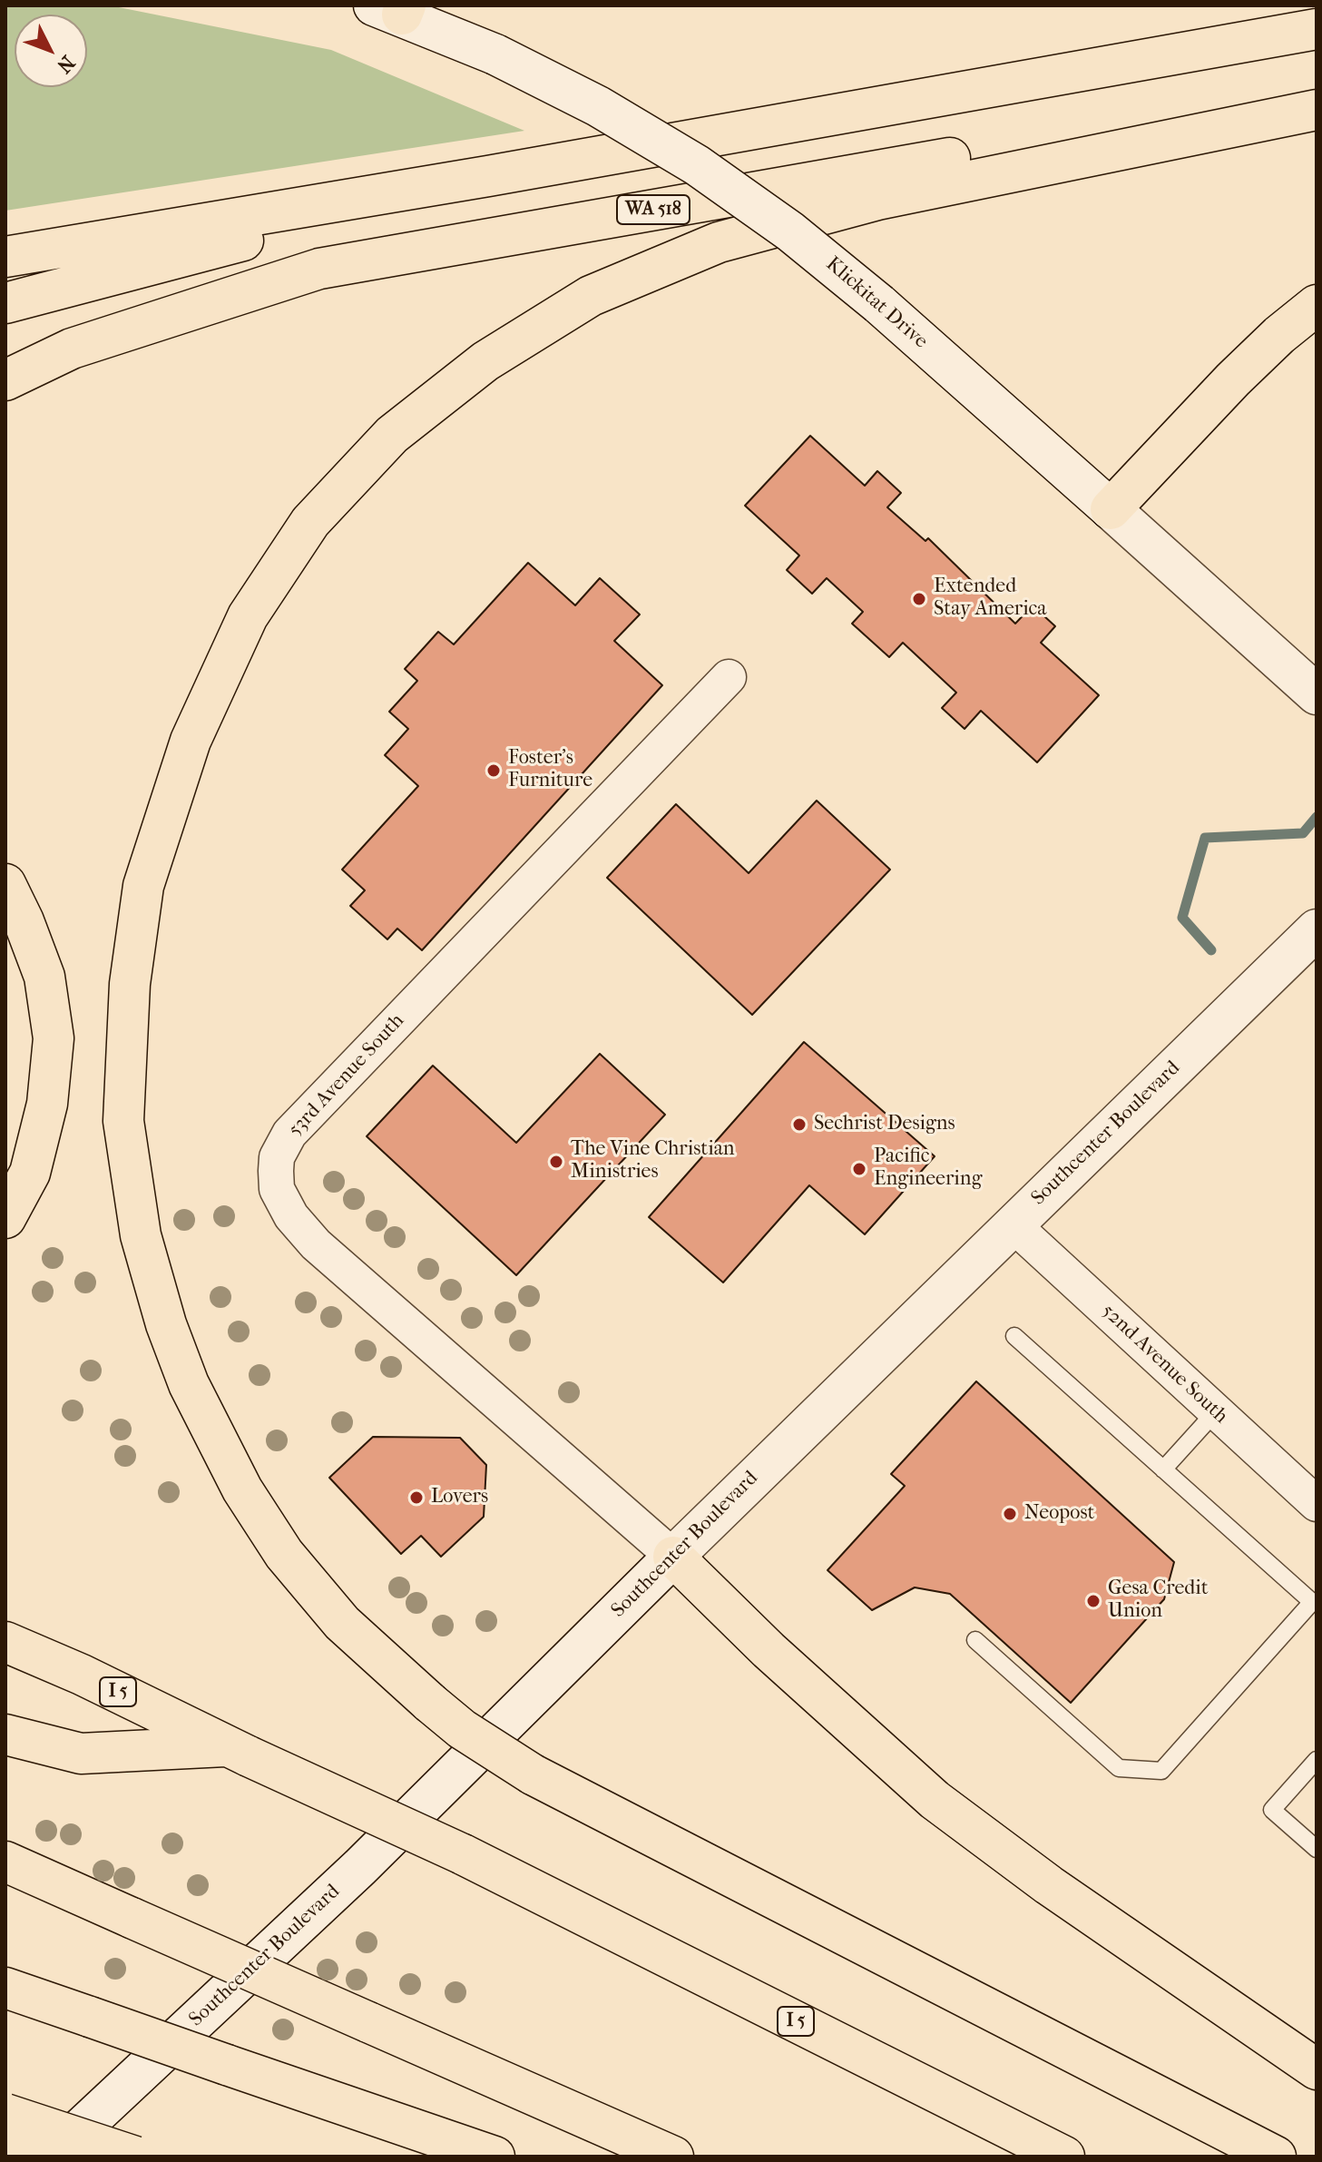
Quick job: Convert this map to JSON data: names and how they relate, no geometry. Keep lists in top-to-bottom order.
{
  "streets": {
    "highway": ["WA 518", "I 5"],
    "main road": ["Klickitat Drive", "Southcenter Boulevard"],
    "street": ["53rd Avenue South", "52nd Avenue South"]
  },
  "crossings": [
    ["53rd Avenue South", "Southcenter Boulevard"],
    ["Southcenter Boulevard", "52nd Avenue South"]
  ],
  "places": [
    "Extended Stay America",
    "Foster's Furniture",
    "Sechrist Designs",
    "The Vine Christian Ministries",
    "Pacific Engineering",
    "Lovers",
    "Neopost",
    "Gesa Credit Union"
  ],
  "north": "bottom right"
}
